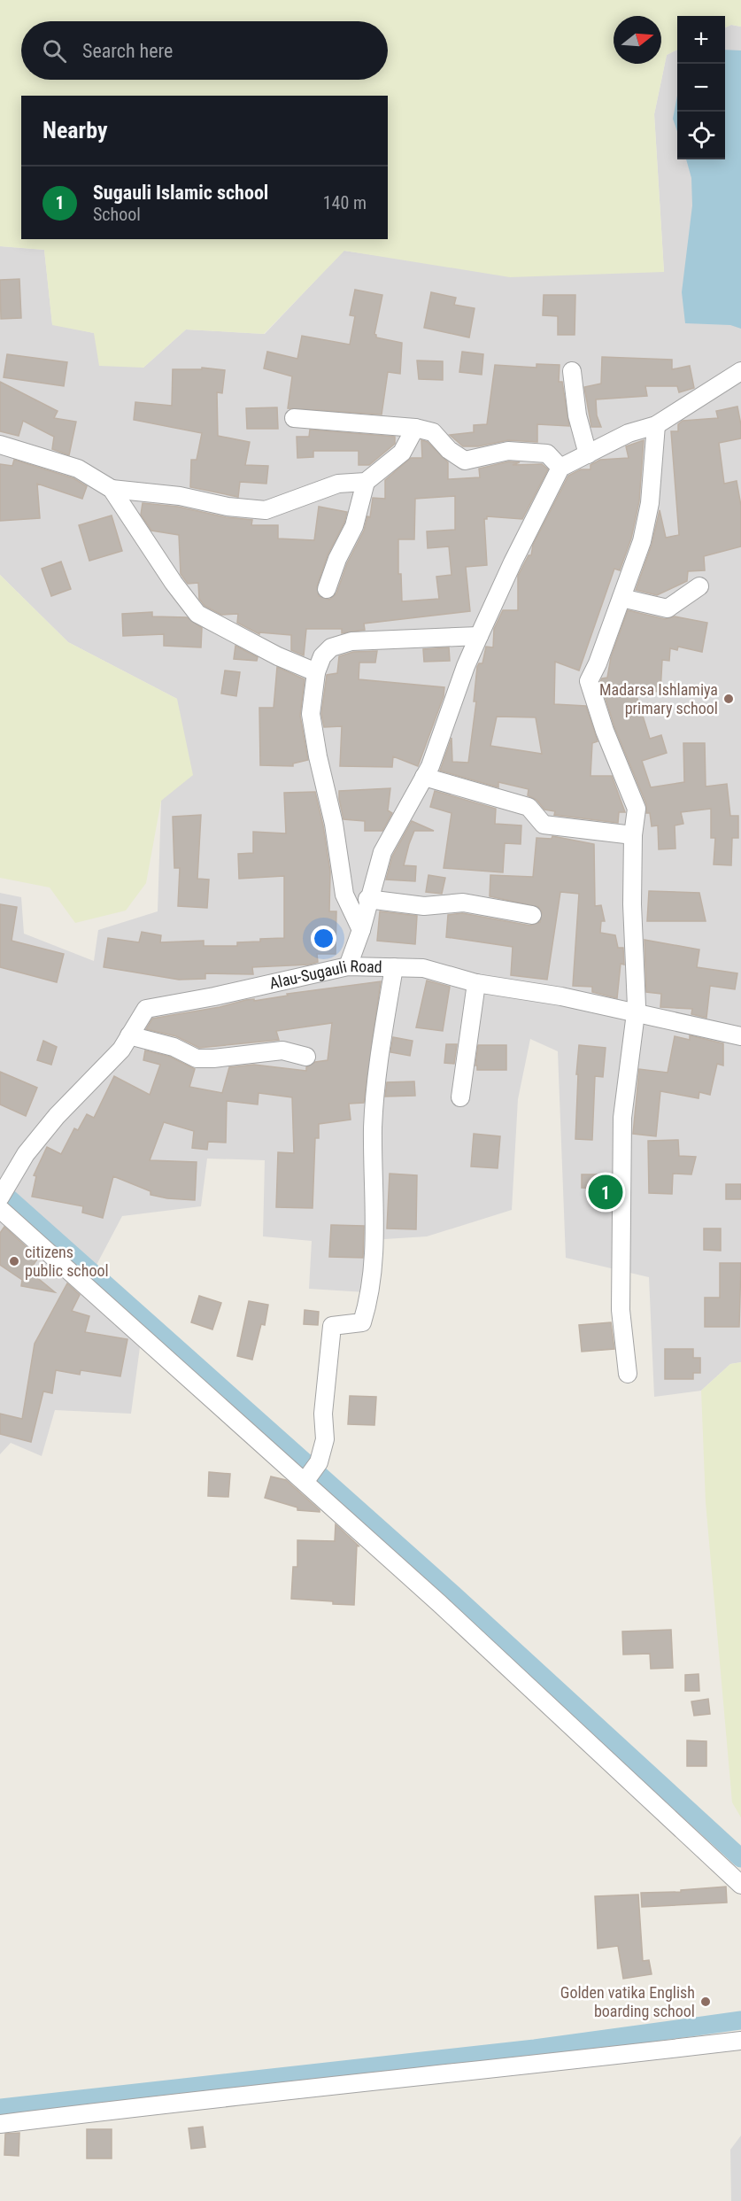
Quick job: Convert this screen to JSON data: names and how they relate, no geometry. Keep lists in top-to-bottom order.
{
  "streets": {
    "street": ["Alau-Sugauli Road"]
  },
  "places": ["Madarsa Ishlamiya primary school", "citizens public school", "Golden vatika English boarding school"],
  "north": "right",
  "page": {
    "map_buttons": ["+", "−"],
    "search": "Search here",
    "heading": "Nearby",
    "list": [
      {
        "mark": "1",
        "name": "Sugauli Islamic school",
        "note": "School",
        "value": "140 m"
      }
    ],
    "pins": "1"
  }
}
